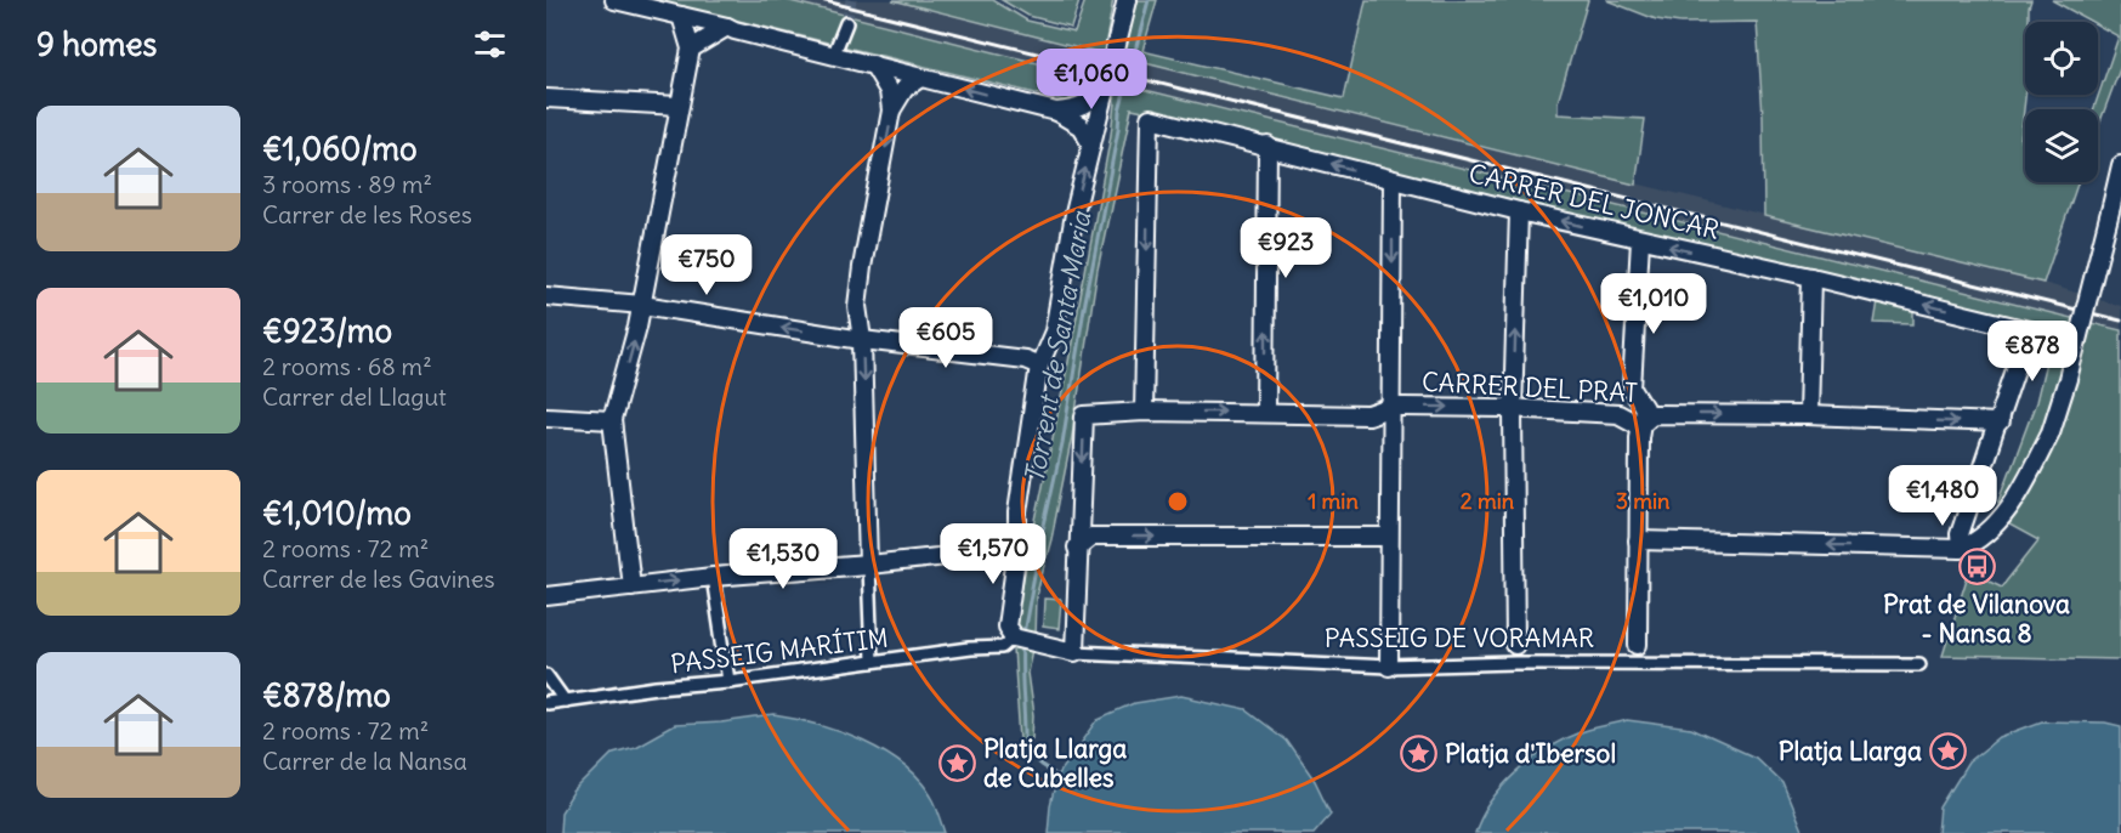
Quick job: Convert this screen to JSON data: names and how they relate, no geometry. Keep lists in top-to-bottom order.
{
  "streets": {
    "street": [
      "CARRER DEL JONCAR",
      "CARRER DEL PRAT",
      "PASSEIG DE VORAMAR",
      "PASSEIG MARÍTIM"
    ]
  },
  "crossings": [
    ["CARRER DEL JONCAR", "CARRER DEL PRAT"],
    ["PASSEIG DE VORAMAR", "PASSEIG MARÍTIM"]
  ],
  "water": ["Torrent de Santa Maria"],
  "places": {
    "bus stop": ["Prat de Vilanova - Nansa 8"],
    "place": ["Platja Llarga", "Platja d'Ibersol", "Platja Llarga de Cubelles"]
  },
  "page": {
    "heading": "9 homes",
    "price": [
      "€1,060",
      "€923",
      "€750",
      "€1,010",
      "€605",
      "€878",
      "€1,480",
      "€1,570",
      "€1,530"
    ],
    "list": [
      {
        "name": "€1,060/mo",
        "note": "3 rooms · 89 m² · Carrer de les Roses"
      },
      {
        "name": "€923/mo",
        "note": "2 rooms · 68 m² · Carrer del Llagut"
      },
      {
        "name": "€1,010/mo",
        "note": "2 rooms · 72 m² · Carrer de les Gavines"
      },
      {
        "name": "€878/mo",
        "note": "2 rooms · 72 m² · Carrer de la Nansa"
      }
    ]
  },
  "rings": ["1 min", "2 min", "3 min"]
}
